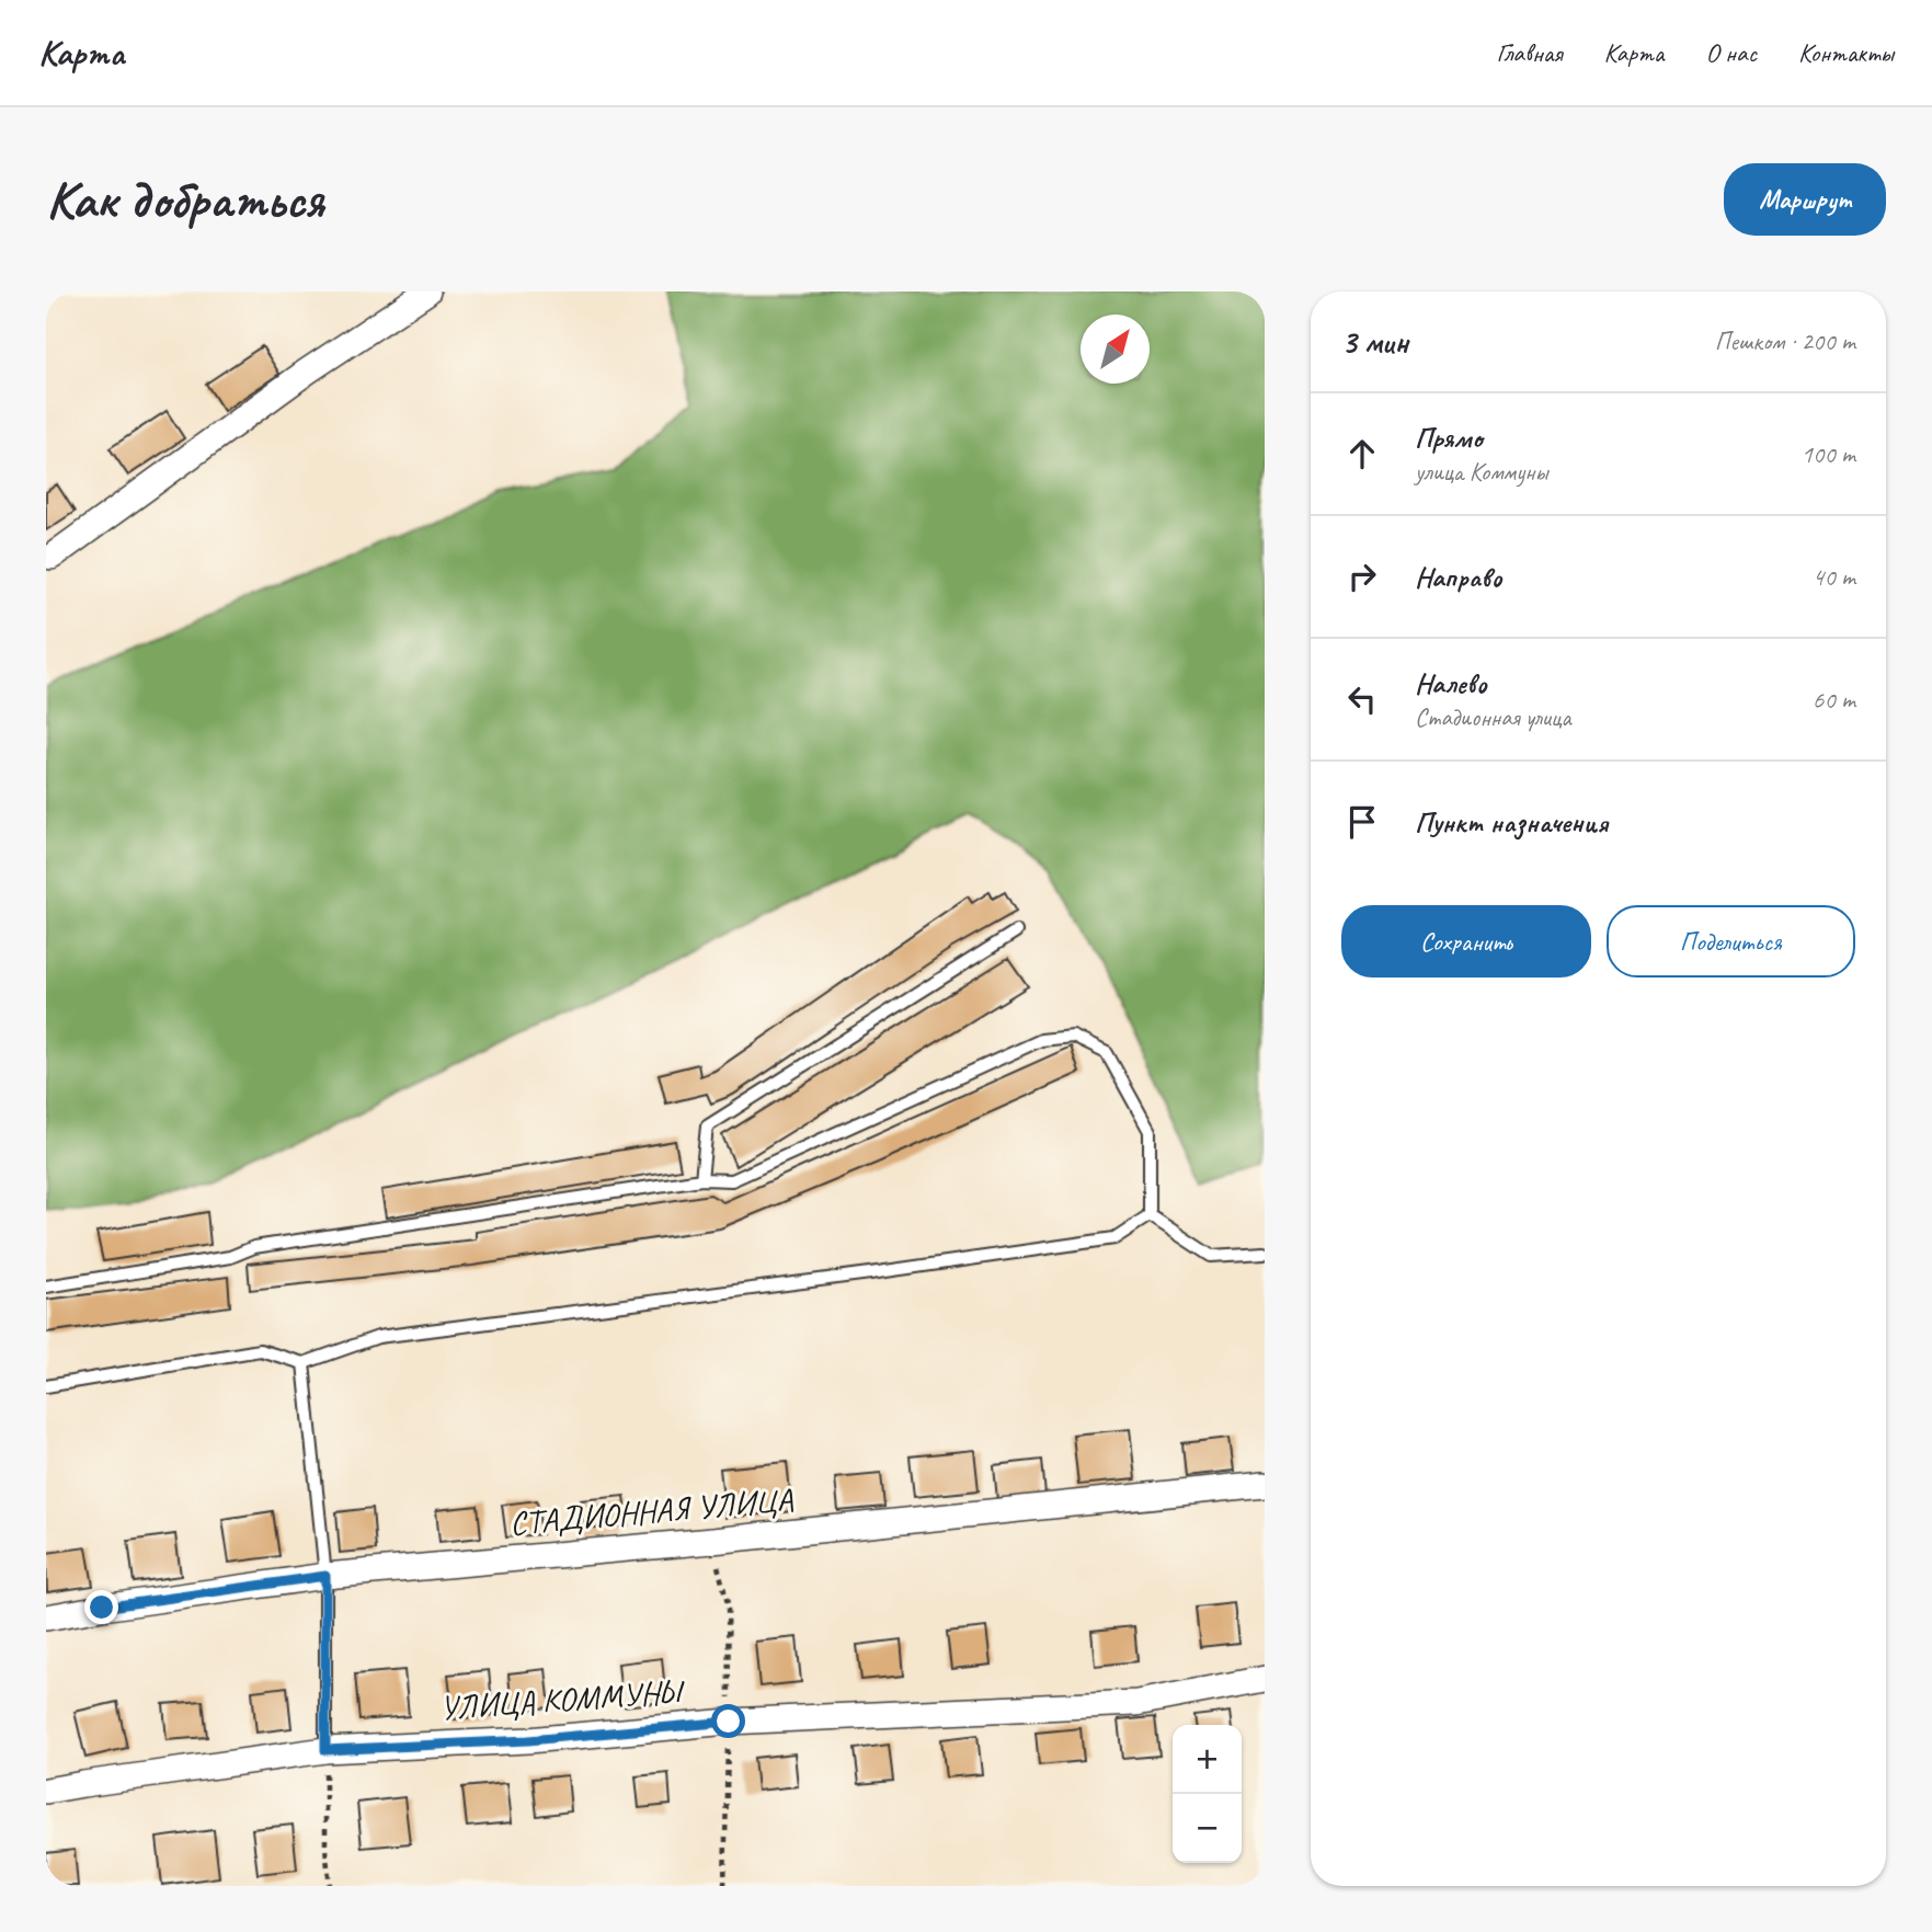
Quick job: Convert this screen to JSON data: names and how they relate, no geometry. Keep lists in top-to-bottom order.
{
  "streets": {
    "street": ["СТАДИОННАЯ УЛИЦА", "УЛИЦА КОММУНЫ"]
  },
  "north": "top right",
  "page": {
    "header": "Карта",
    "nav": [
      "Главная",
      "Карта",
      "О нас",
      "Контакты"
    ],
    "buttons": [
      "Маршрут",
      ["Сохранить", "Поделиться"]
    ],
    "title": "Как добраться",
    "heading": ["3 мин", "Пешком · 200 m"],
    "list": [
      ["Прямо", "улица Коммуны", "100 m"],
      ["Направо", "40 m"],
      ["Налево", "Стадионная улица", "60 m"],
      "Пункт назначения"
    ],
    "map_buttons": ["+", "−"]
  }
}
